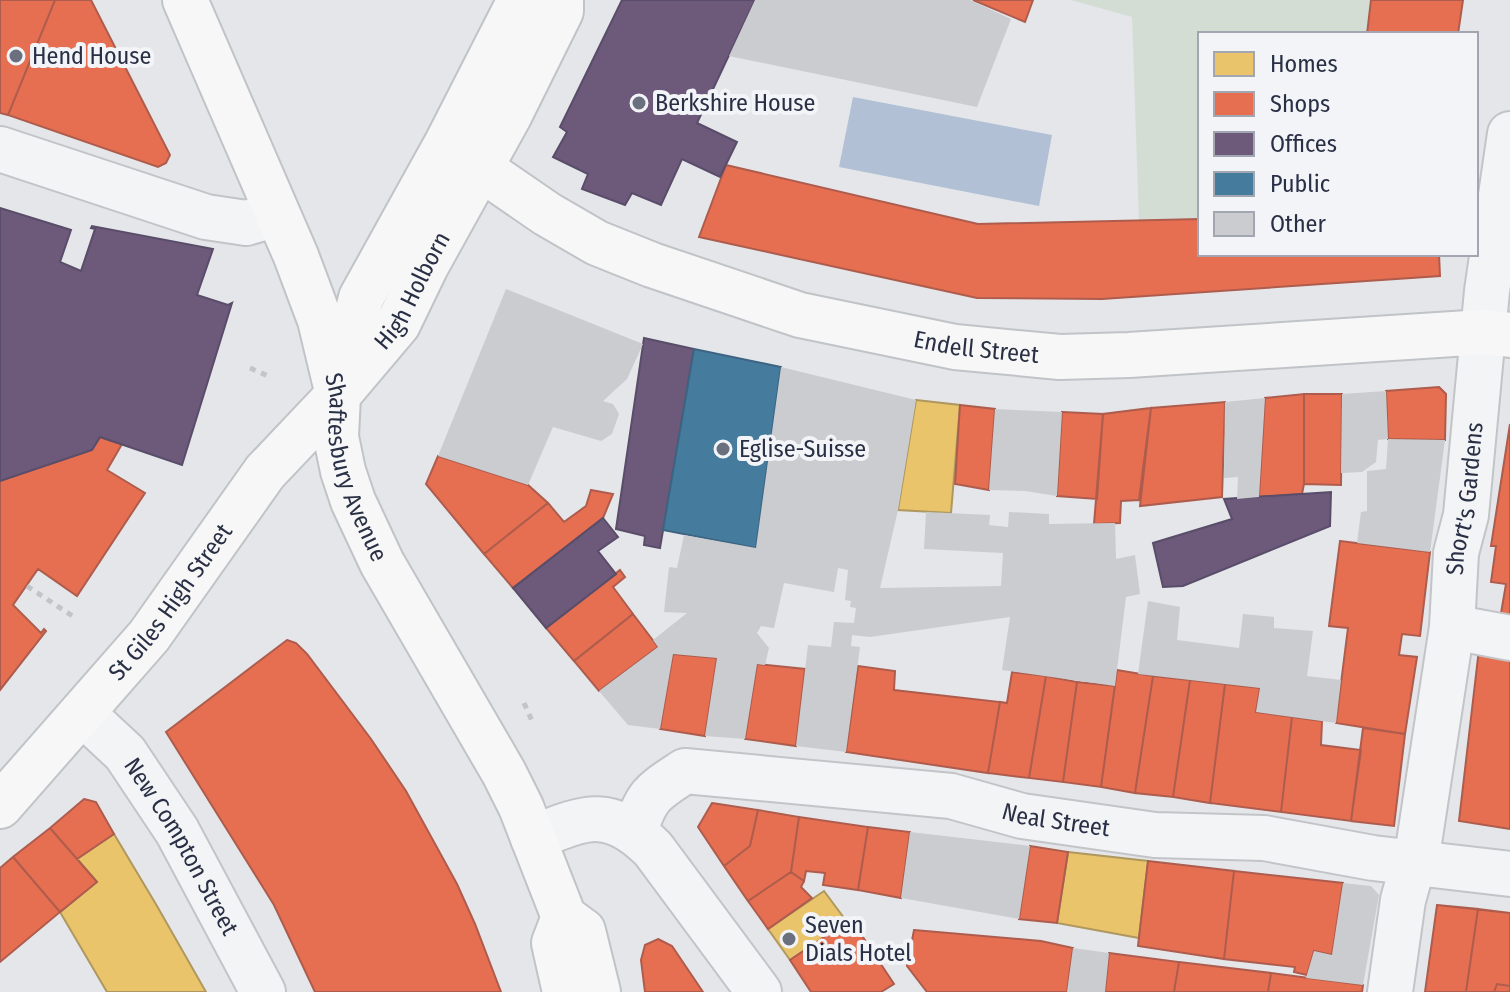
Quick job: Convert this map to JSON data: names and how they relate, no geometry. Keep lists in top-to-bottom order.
{
  "streets": {
    "main road": [
      "High Holborn",
      "Endell Street",
      "Shaftesbury Avenue",
      "St Giles High Street"
    ],
    "street": ["Short's Gardens", "Neal Street", "New Compton Street"]
  },
  "crossings": [
    ["High Holborn", "Endell Street"],
    ["High Holborn", "Shaftesbury Avenue"],
    ["High Holborn", "St Giles High Street"],
    ["Endell Street", "Short's Gardens"],
    ["Shaftesbury Avenue", "St Giles High Street"],
    ["Short's Gardens", "Neal Street"],
    ["St Giles High Street", "New Compton Street"]
  ],
  "places": [
    "Hend House",
    "Berkshire House",
    "Eglise-Suisse",
    "Seven Dials Hotel"
  ],
  "legend": [
    "Homes",
    "Shops",
    "Offices",
    "Public",
    "Other"
  ]
}
